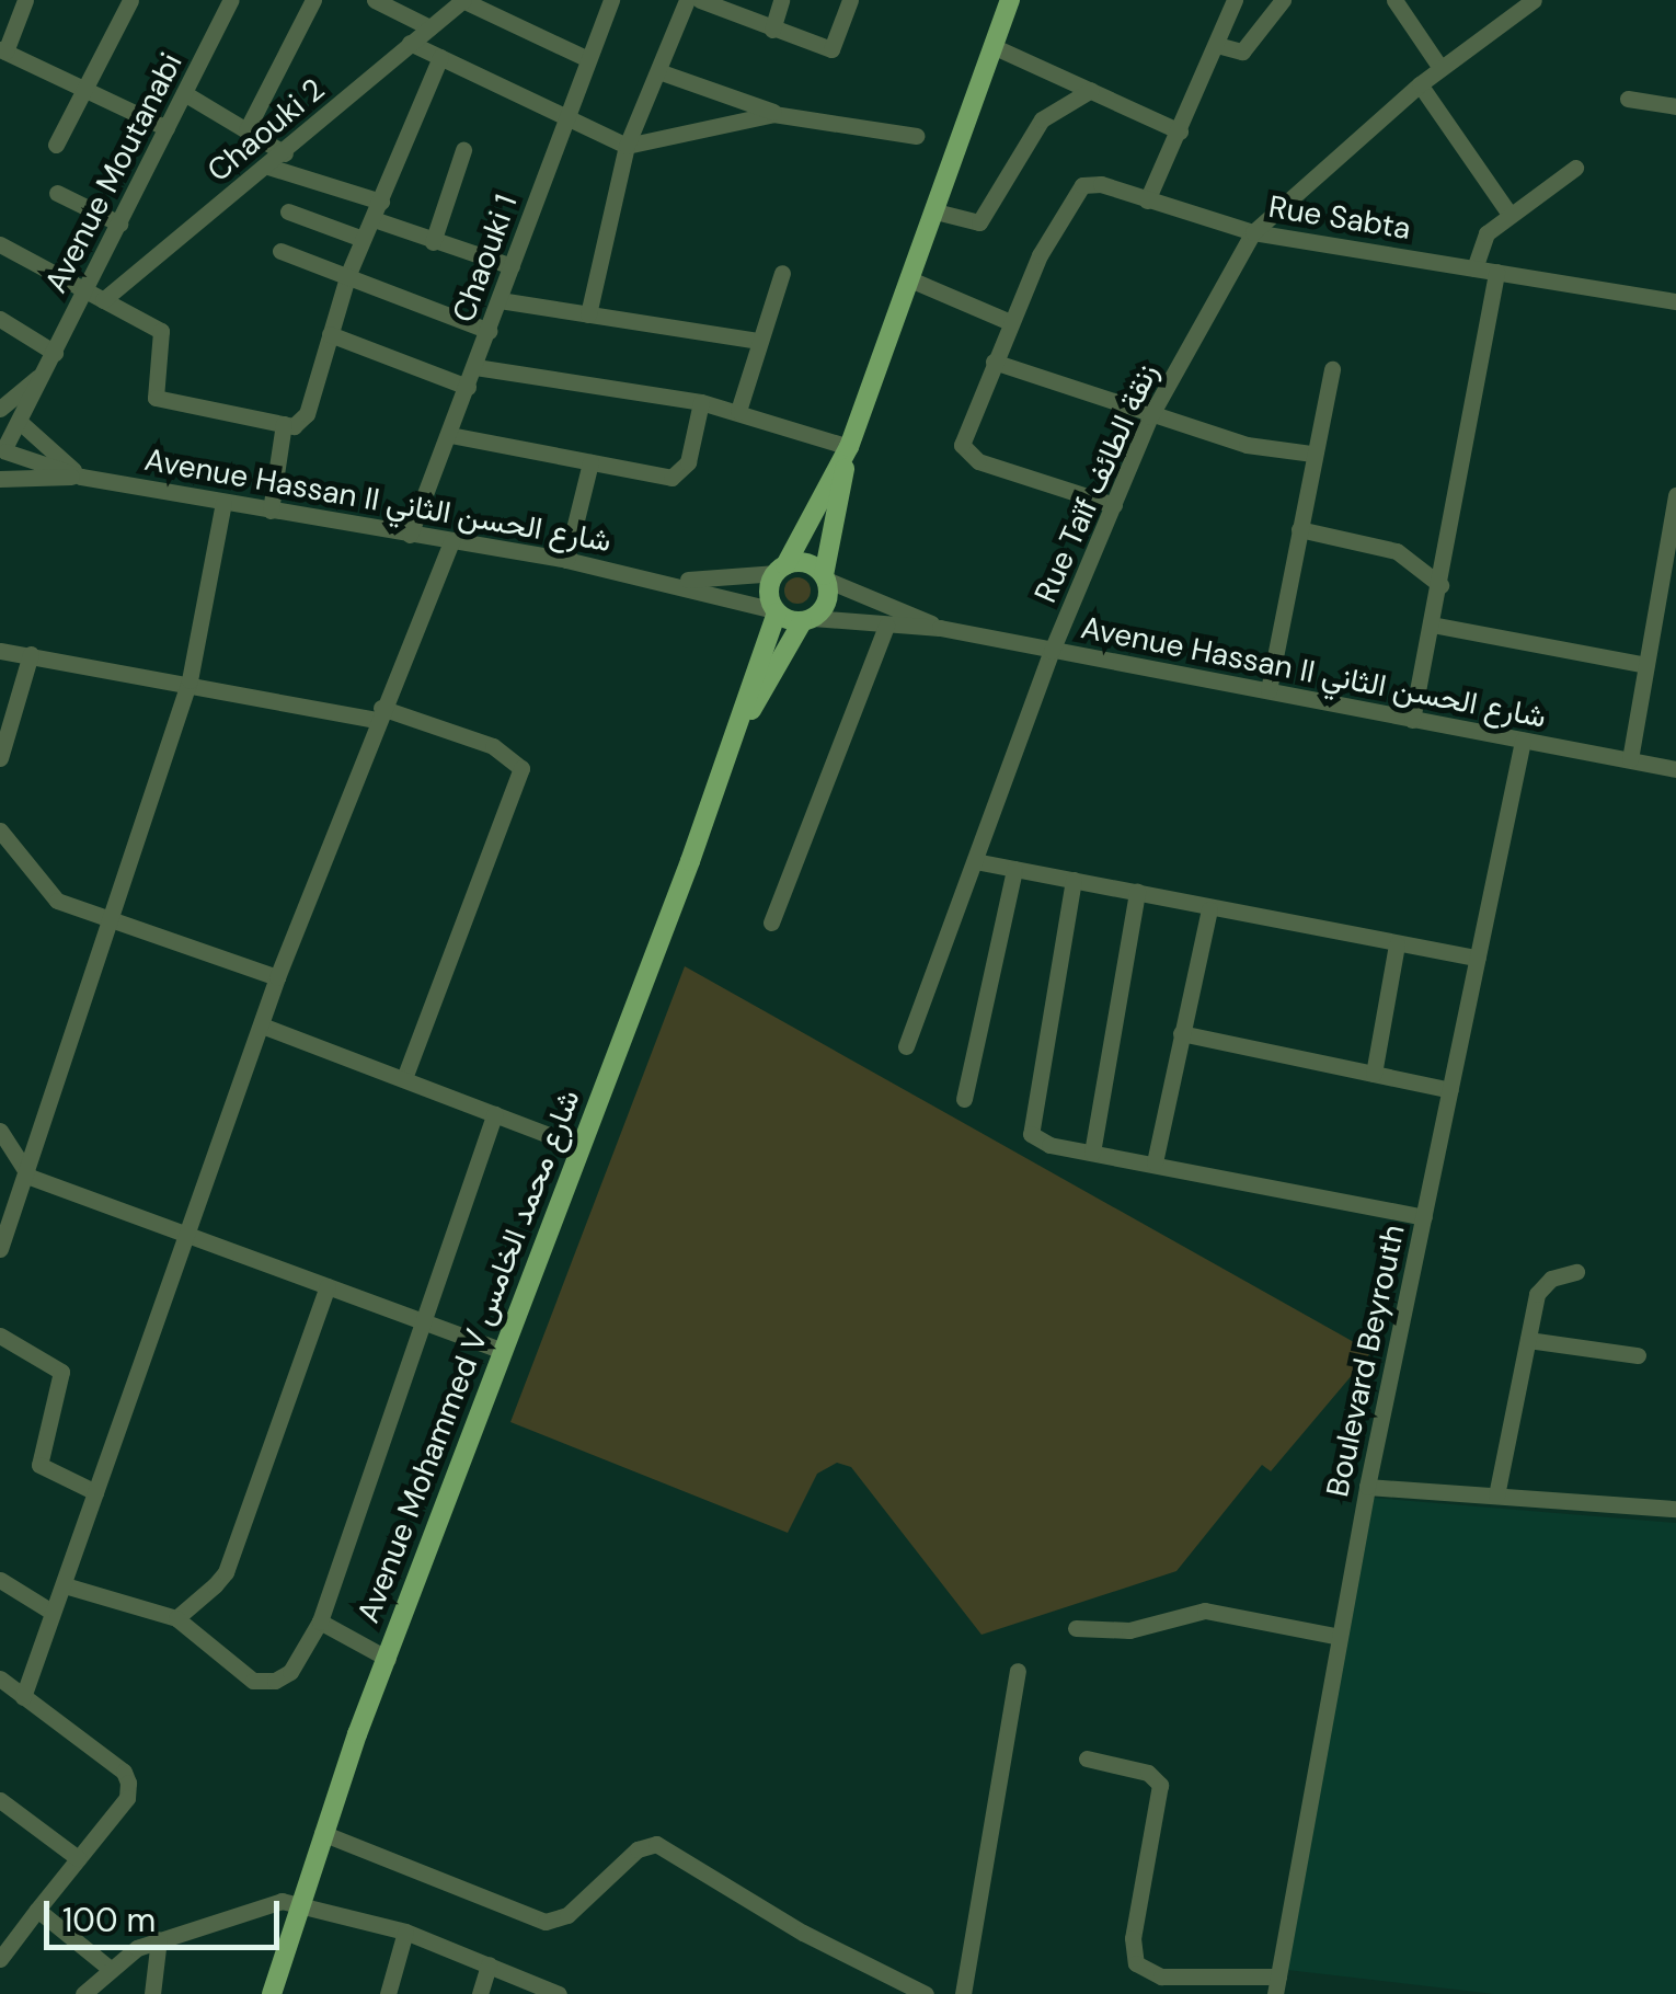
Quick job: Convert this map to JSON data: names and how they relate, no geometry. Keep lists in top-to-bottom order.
{
  "streets": {
    "main road": ["Avenue Mohammed V شارع محمد الخامس"],
    "street": [
      "Chaouki 2",
      "Avenue Moutanabi",
      "Rue Sabta",
      "Chaouki 1",
      "Rue Taïf زنقة الطائف",
      "Avenue Hassan II شارع الحسن الثاني",
      "Boulevard Beyrouth"
    ]
  },
  "crossings": [
    ["Rue Sabta", "Rue Taïf زنقة الطائف"],
    ["Chaouki 1", "Avenue Hassan II شارع الحسن الثاني"],
    ["Rue Taïf زنقة الطائف", "Avenue Hassan II شارع الحسن الثاني"],
    ["Avenue Hassan II شارع الحسن الثاني", "Boulevard Beyrouth"]
  ],
  "scale_bar": "100 m"
}
